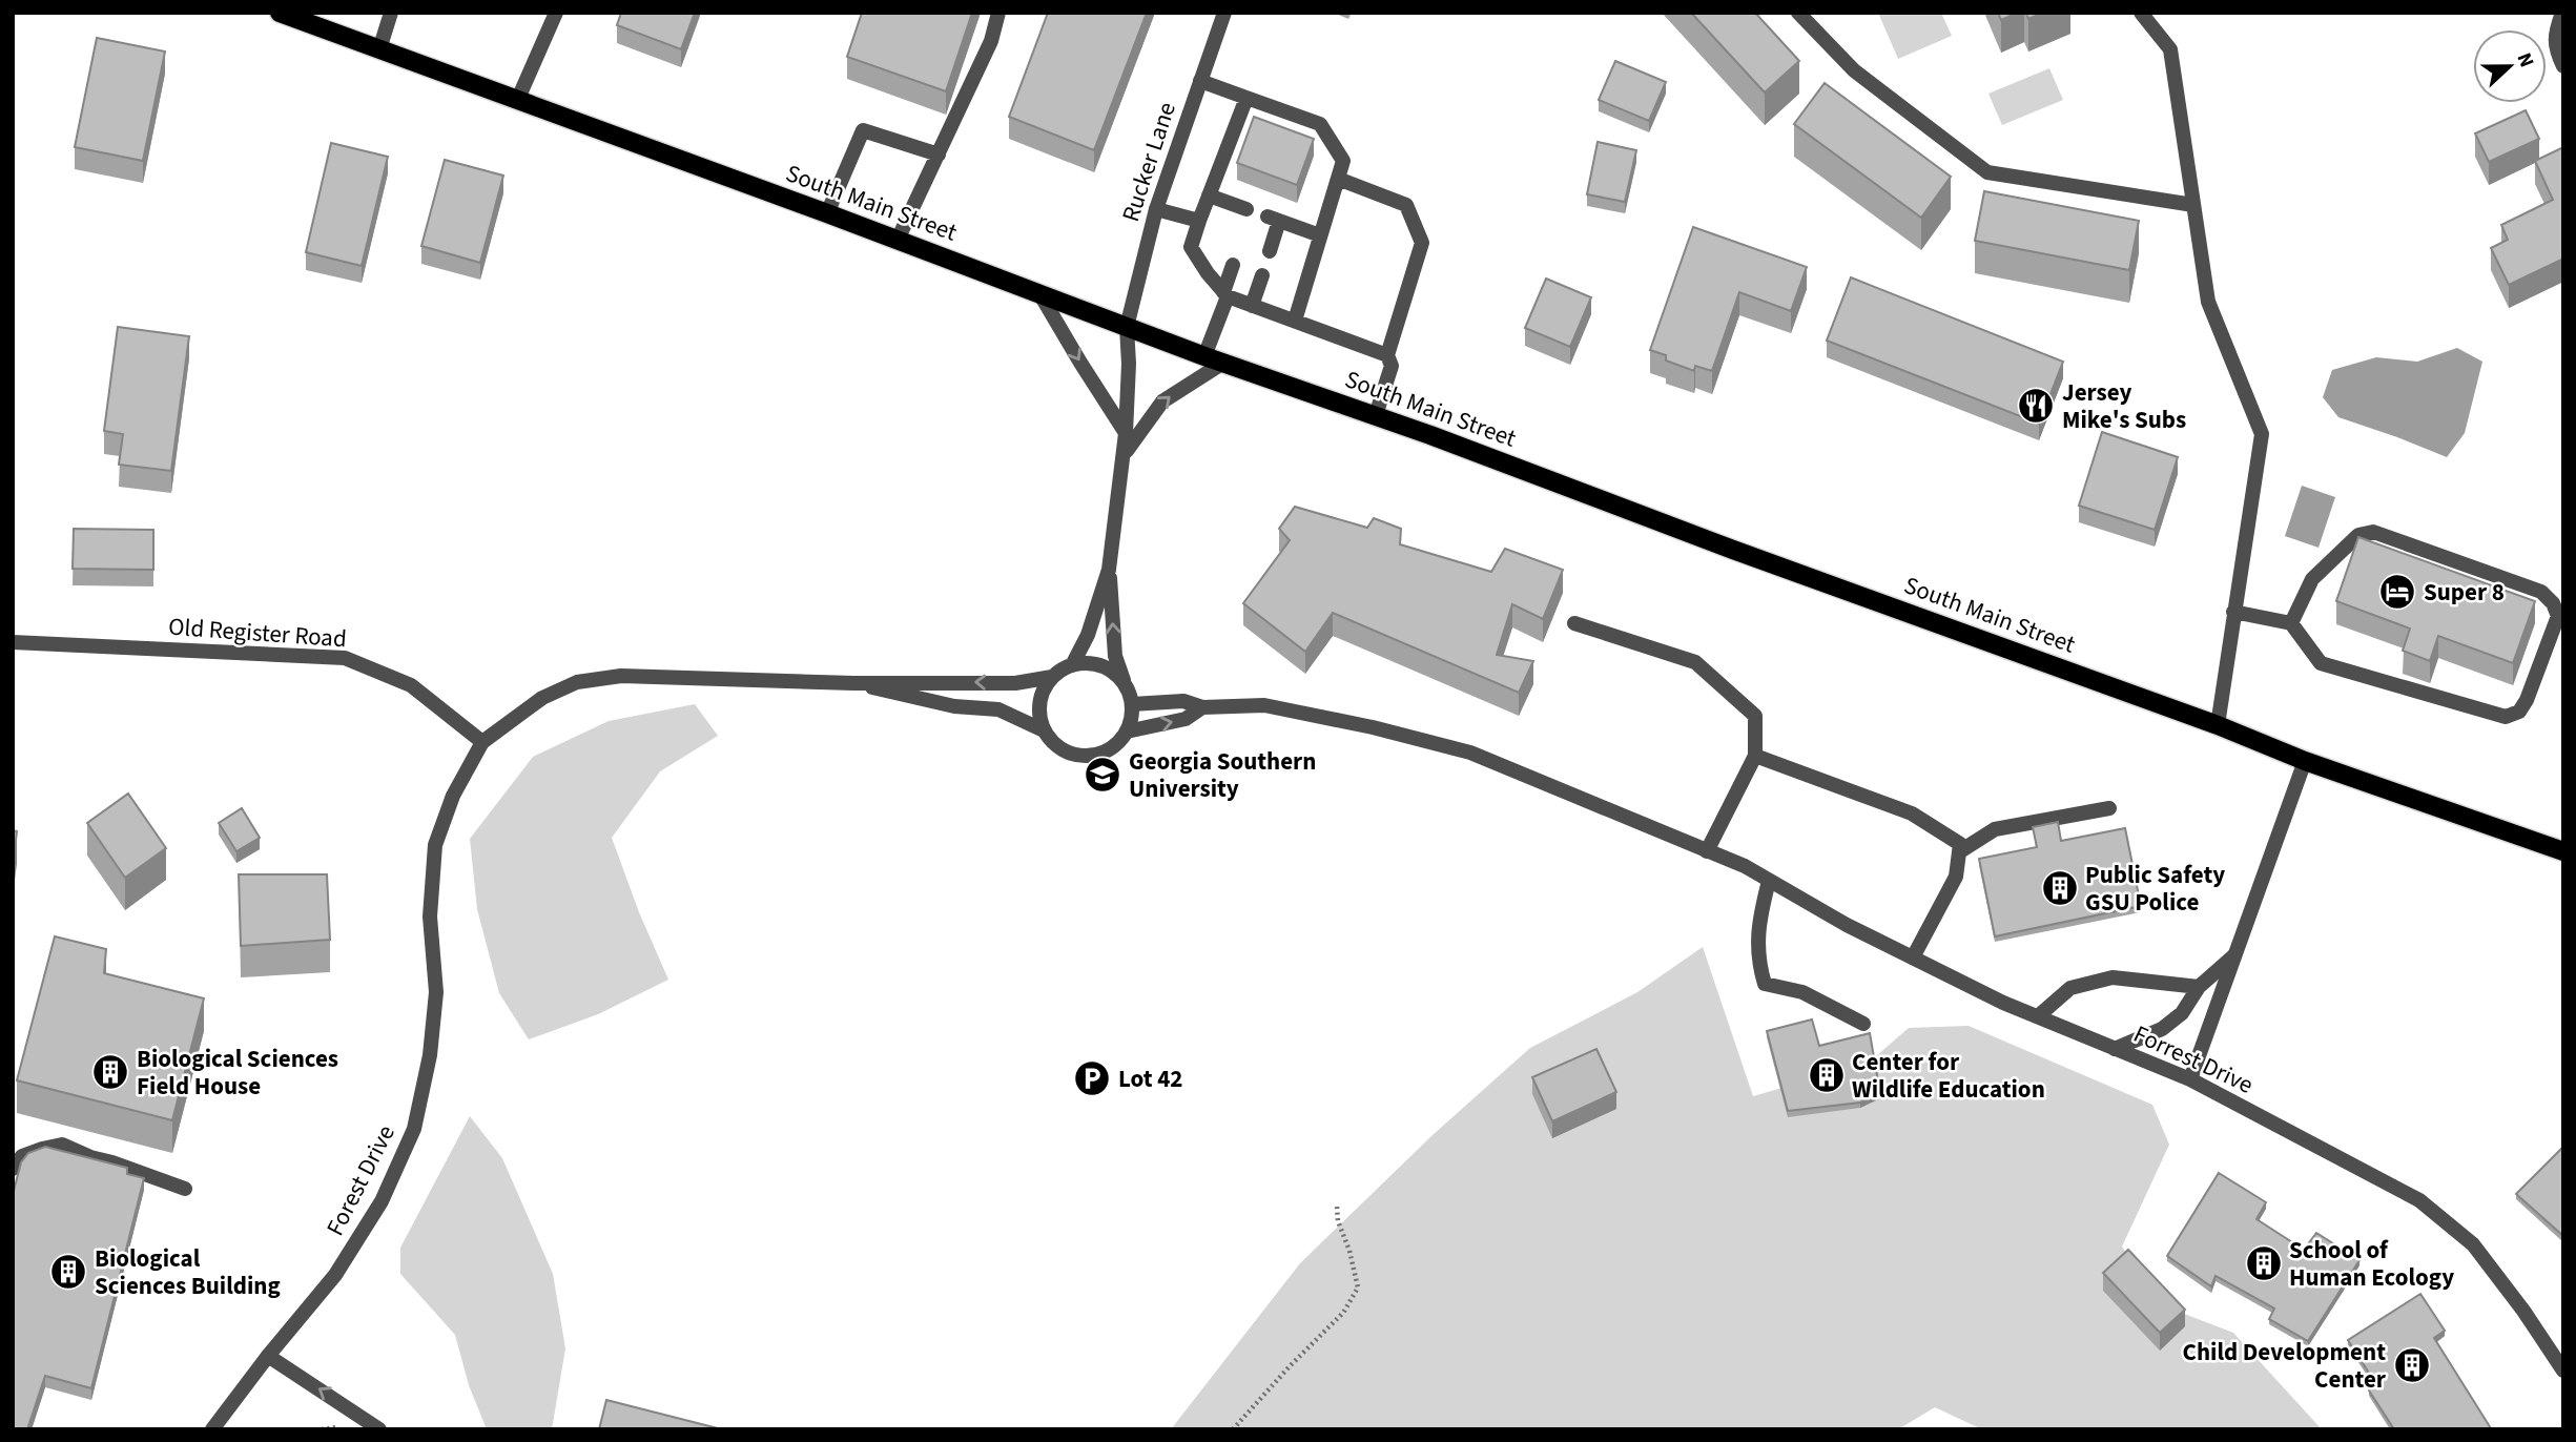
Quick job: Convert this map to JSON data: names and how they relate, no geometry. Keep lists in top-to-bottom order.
{
  "streets": {
    "main road": ["South Main Street"],
    "street": [
      "Rucker Lane",
      "Old Register Road",
      "Forrest Drive",
      "Forest Drive"
    ]
  },
  "crossings": [
    ["Rucker Lane", "South Main Street"],
    ["Old Register Road", "Forest Drive"]
  ],
  "places": {
    "restaurant": ["Jersey Mike's Subs"],
    "hotel": ["Super 8"],
    "school or university": ["Georgia Southern University"],
    "building": [
      "Public Safety GSU Police",
      "Biological Sciences Field House",
      "Center for Wildlife Education",
      "School of Human Ecology",
      "Biological Sciences Building",
      "Child Development Center"
    ],
    "parking": ["Lot 42"]
  },
  "north": "right"
}
